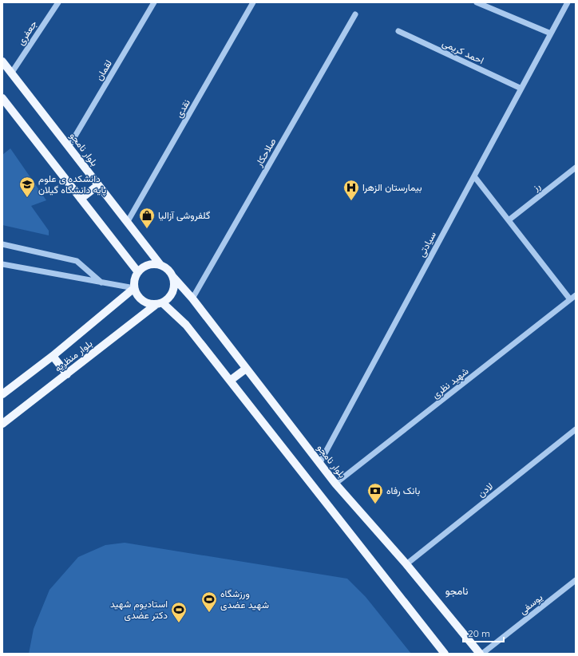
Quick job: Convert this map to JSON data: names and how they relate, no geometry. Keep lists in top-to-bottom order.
{
  "streets": {
    "main road": ["بلوار نامجو", "بلوار منظریه"],
    "street": [
      "جعفری",
      "احمد کریمی",
      "لقمان",
      "نقدی",
      "صلاحکار",
      "رز",
      "سیادتی",
      "شهید نظری",
      "لادن",
      "یوسفی"
    ]
  },
  "crossings": [
    ["جعفری", "بلوار نامجو"],
    ["احمد کریمی", "سیادتی"],
    ["لقمان", "بلوار نامجو"],
    ["نقدی", "بلوار نامجو"],
    ["بلوار نامجو", "صلاحکار"],
    ["بلوار نامجو", "سیادتی"],
    ["بلوار نامجو", "بلوار منظریه"],
    ["بلوار نامجو", "شهید نظری"],
    ["بلوار نامجو", "لادن"]
  ],
  "districts": ["نامجو"],
  "places": {
    "school or university": ["دانشکده ی علوم پایه دانشگاه گیلان"],
    "hospital": ["بیمارستان الزهرا"],
    "shop": ["گلفروشی آزالیا"],
    "bank": ["بانک رفاه"],
    "sports": ["ورزشگاه شهید عضدی", "استادیوم شهید دکتر عضدی"]
  },
  "scale_bar": "20 m"
}
